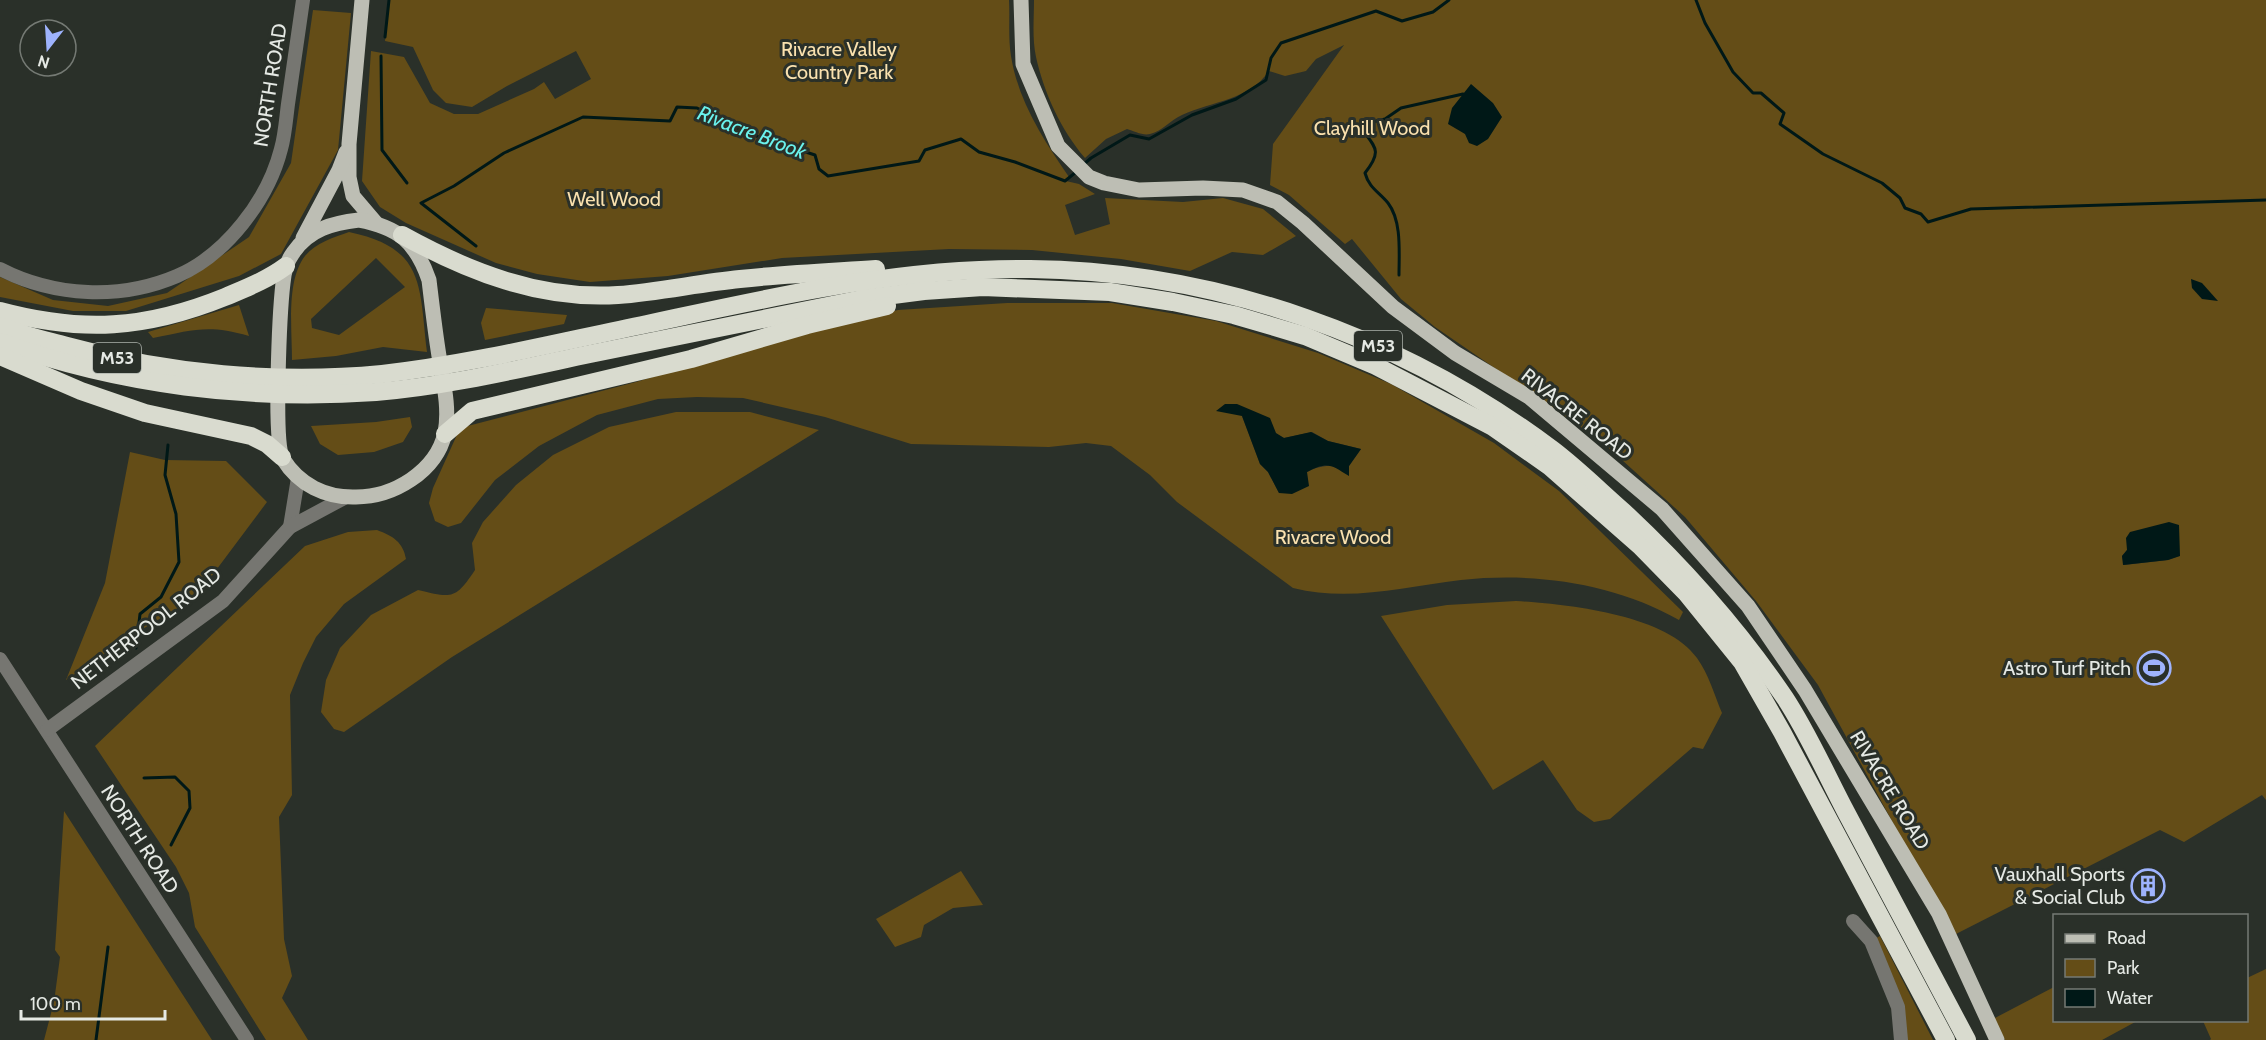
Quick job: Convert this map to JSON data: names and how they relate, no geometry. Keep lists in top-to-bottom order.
{
  "streets": {
    "highway": ["M53"],
    "main road": ["RIVACRE ROAD"],
    "street": ["NORTH ROAD", "NETHERPOOL ROAD"]
  },
  "crossings": [
    ["NORTH ROAD", "NETHERPOOL ROAD"]
  ],
  "water": ["Rivacre Brook"],
  "parks": [
    "Rivacre Valley Country Park",
    "Clayhill Wood",
    "Well Wood",
    "Rivacre Wood"
  ],
  "places": {
    "sports": ["Astro Turf Pitch"],
    "building": ["Vauxhall Sports & Social Club"]
  },
  "legend": ["Road", "Park", "Water"],
  "scale_bar": "100 m",
  "north": "bottom"
}
